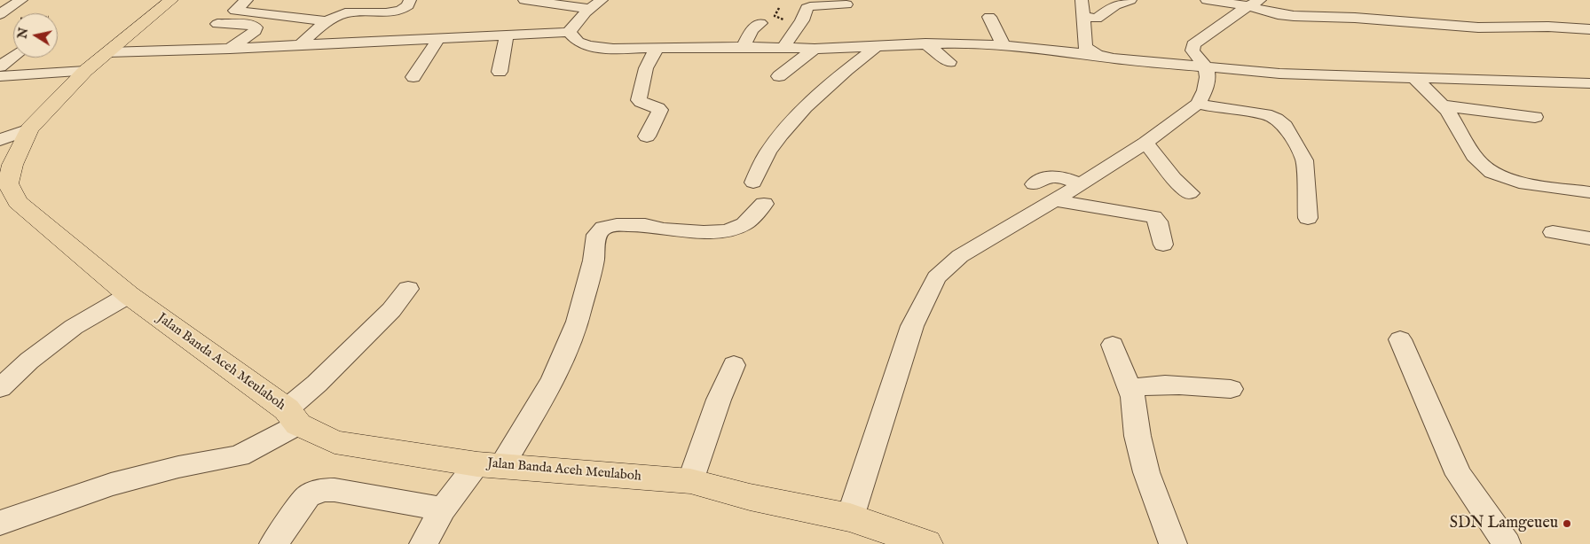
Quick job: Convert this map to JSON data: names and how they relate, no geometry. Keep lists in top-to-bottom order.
{
  "streets": {
    "highway": ["Jalan Banda Aceh Meulaboh"]
  },
  "places": ["SDN Lamgeueu"],
  "north": "left"
}
